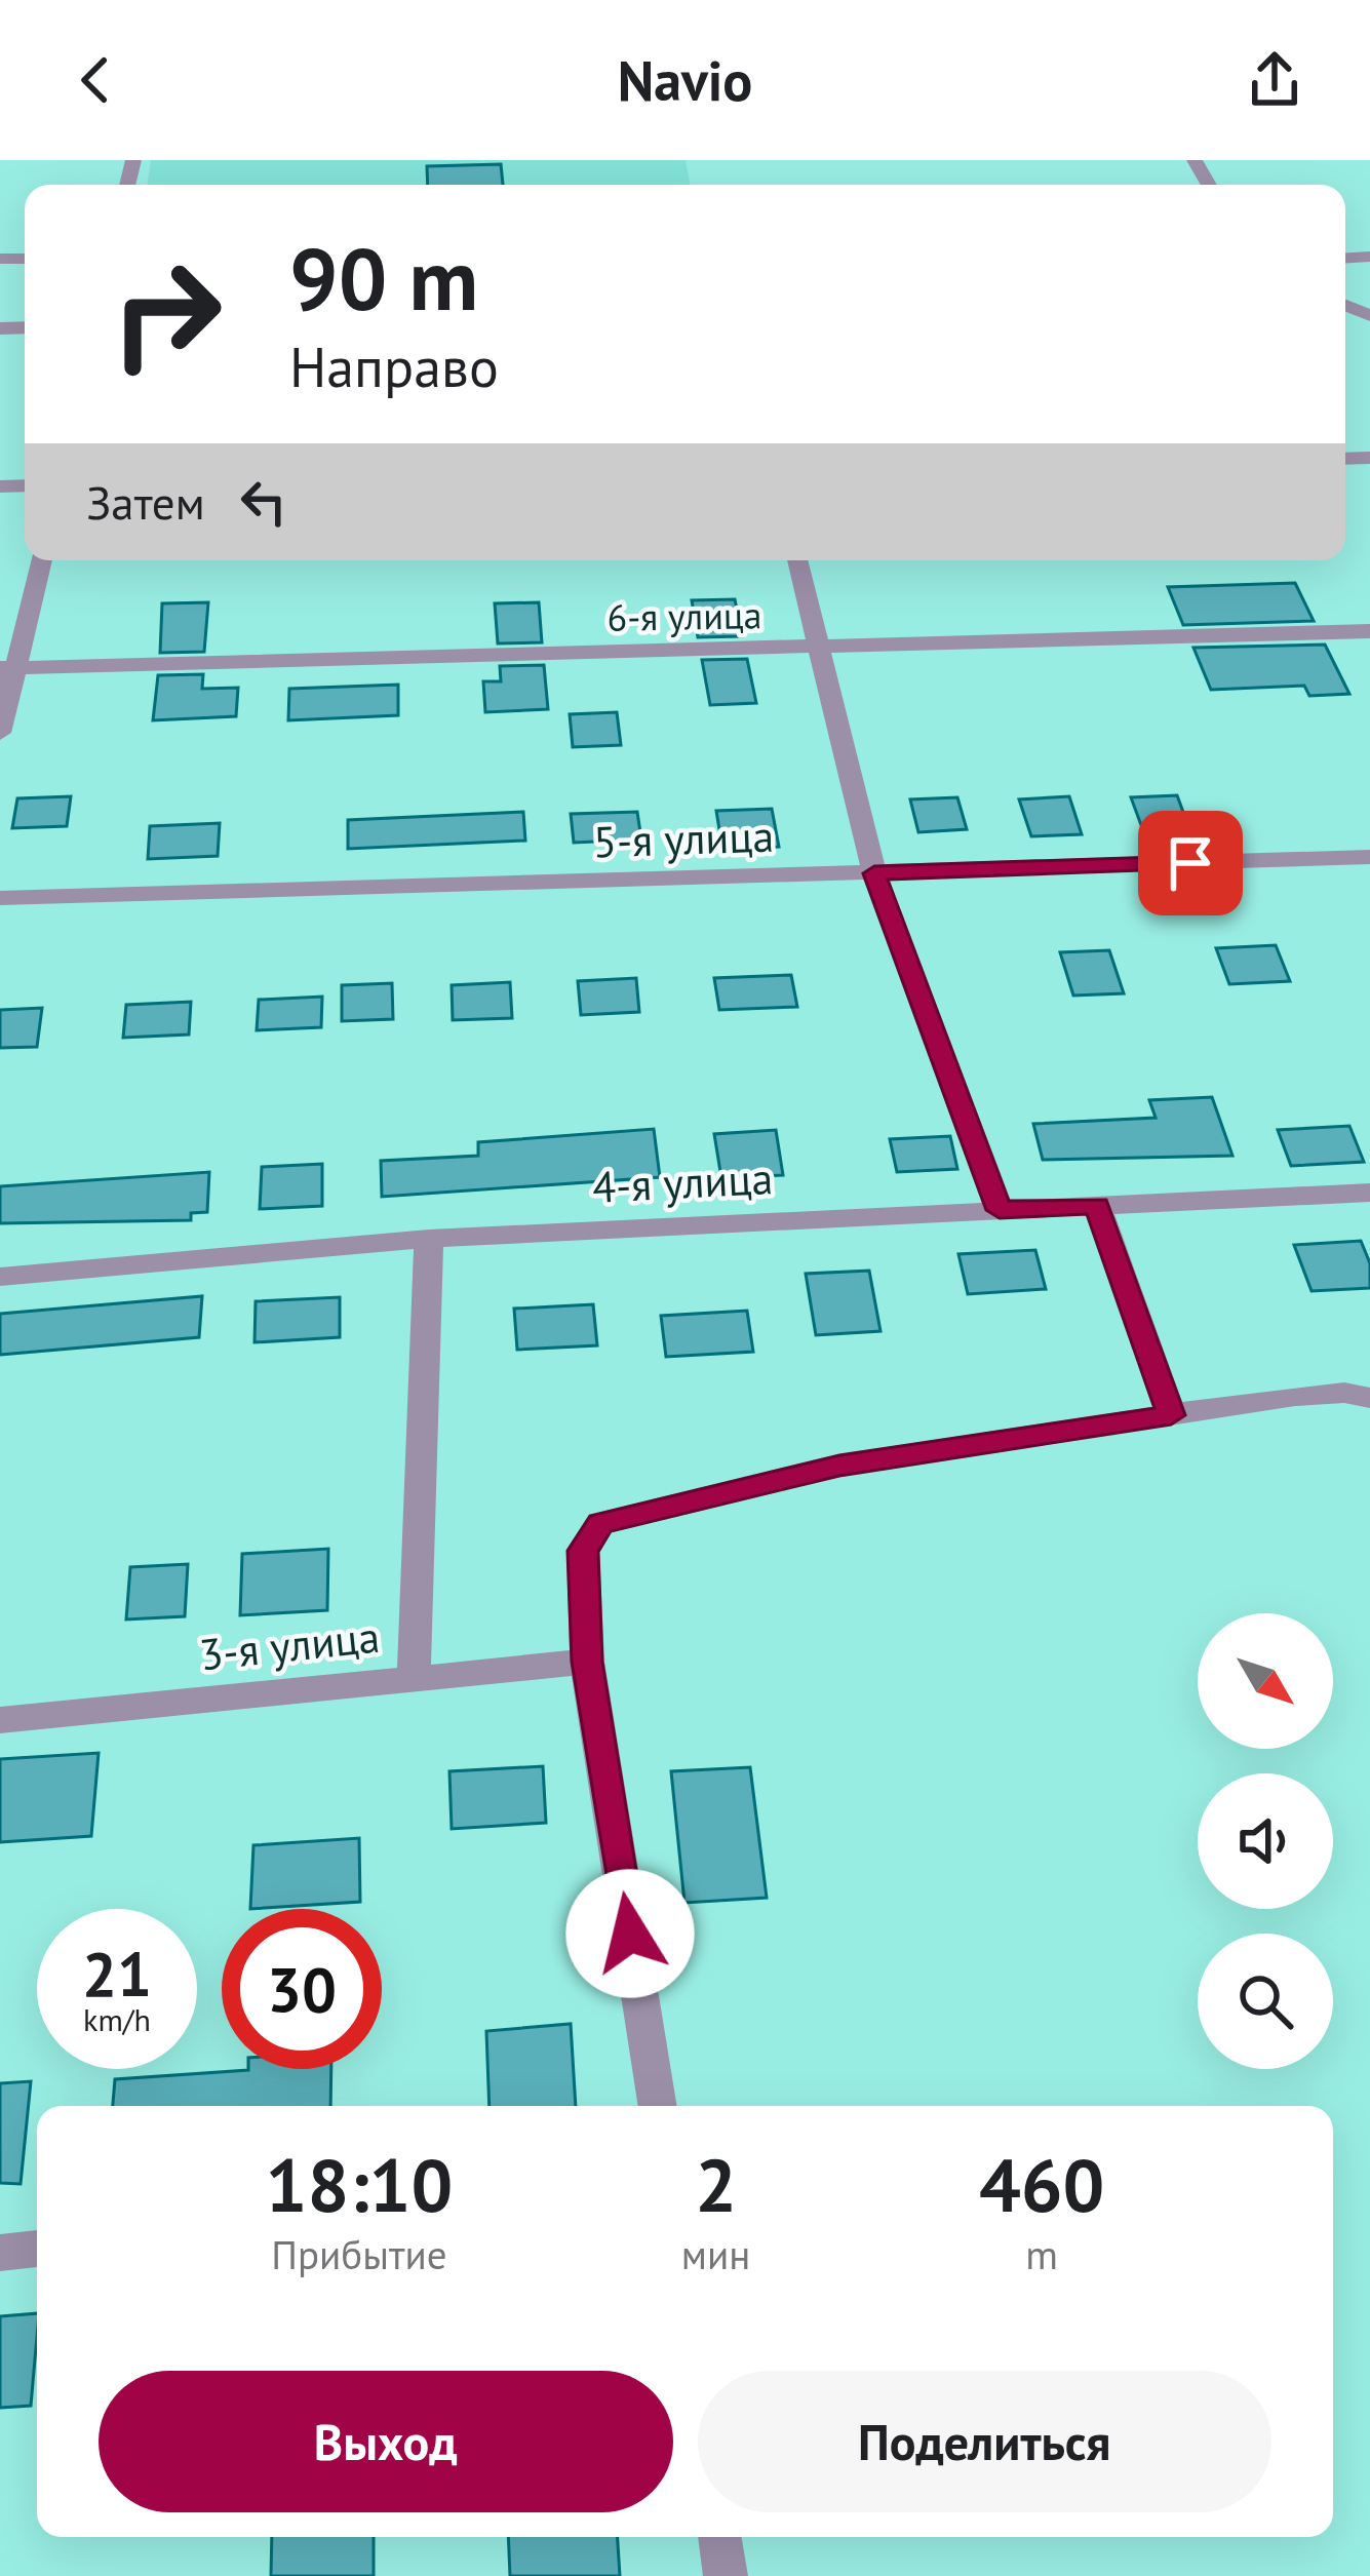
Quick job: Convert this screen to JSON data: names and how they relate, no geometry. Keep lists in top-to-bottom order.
{
  "streets": {
    "street": [
      "6-я улица",
      "5-я улица",
      "4-я улица",
      "3-я улица"
    ]
  },
  "north": "bottom right",
  "page": {
    "header": "Navio",
    "turn": ["90 m", "Направо"],
    "then": "Затем",
    "speed": "21 km/h",
    "limit": "30",
    "eta": [
      "18:10",
      "Прибытие",
      "2",
      "мин",
      "460",
      "m"
    ],
    "buttons": ["Выход", "Поделиться"]
  }
}
